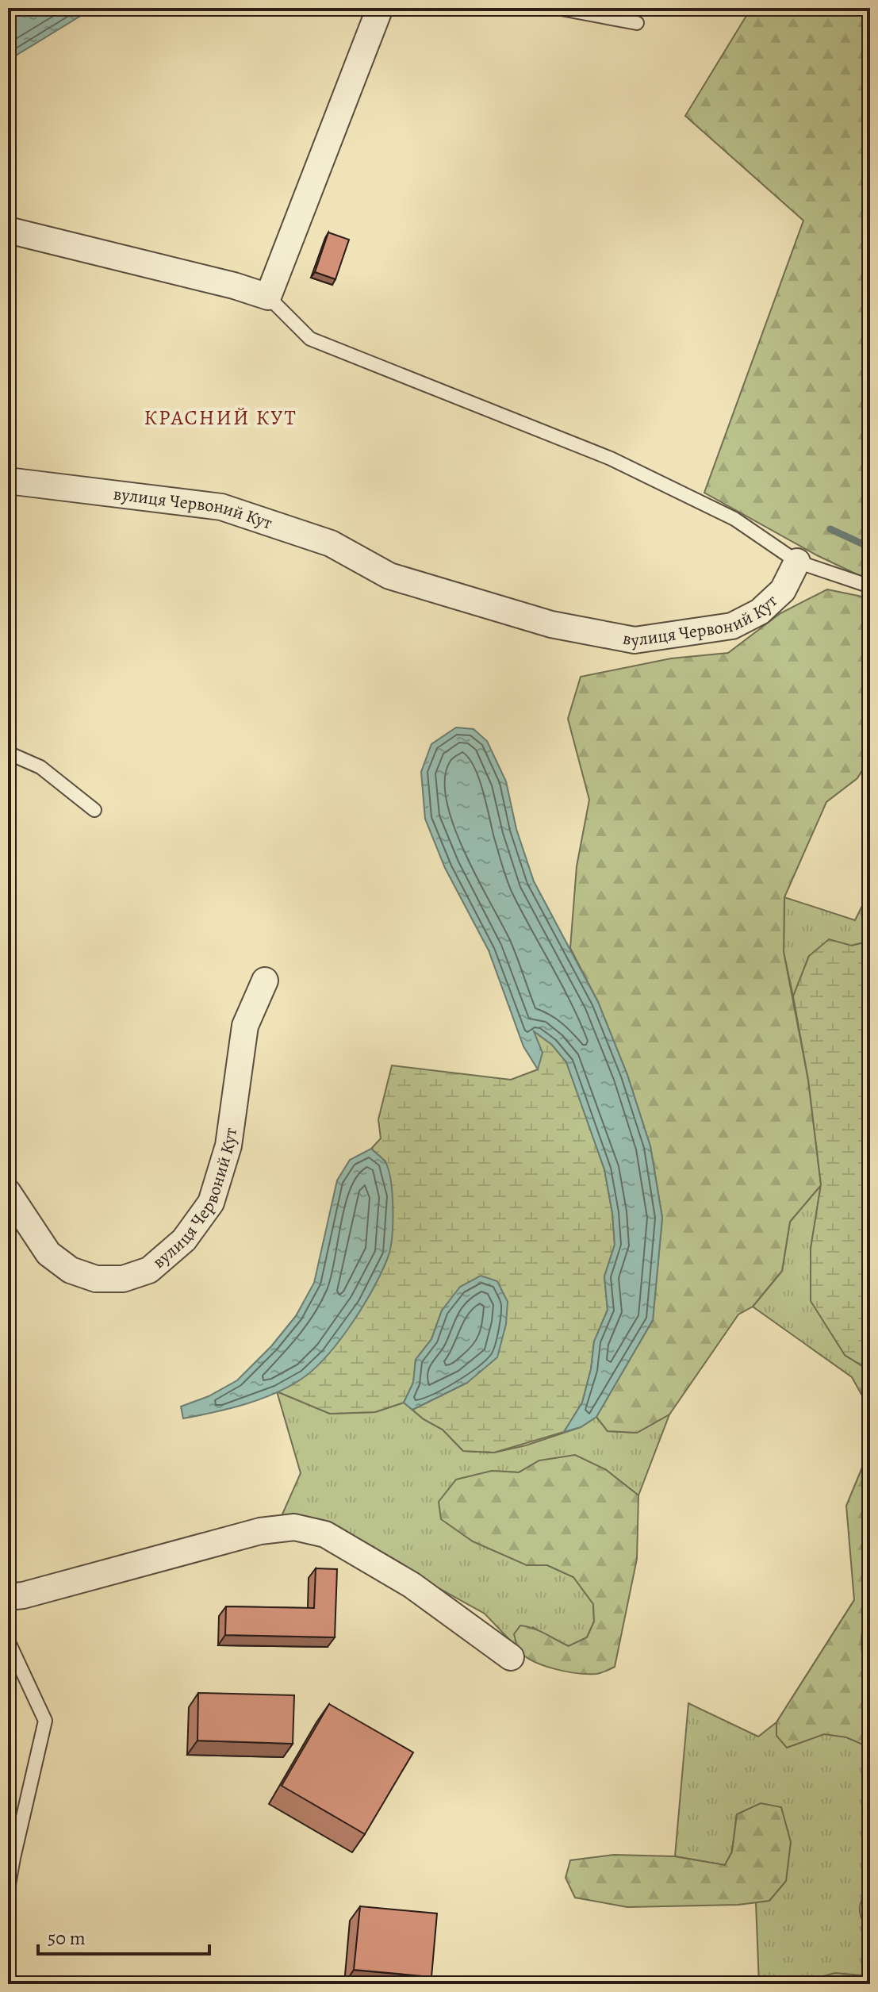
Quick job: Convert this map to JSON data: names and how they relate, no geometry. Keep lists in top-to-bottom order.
{
  "streets": {
    "street": ["вулиця Червоний Кут"]
  },
  "districts": ["КРАСНИЙ КУТ"],
  "scale_bar": "50 m"
}
